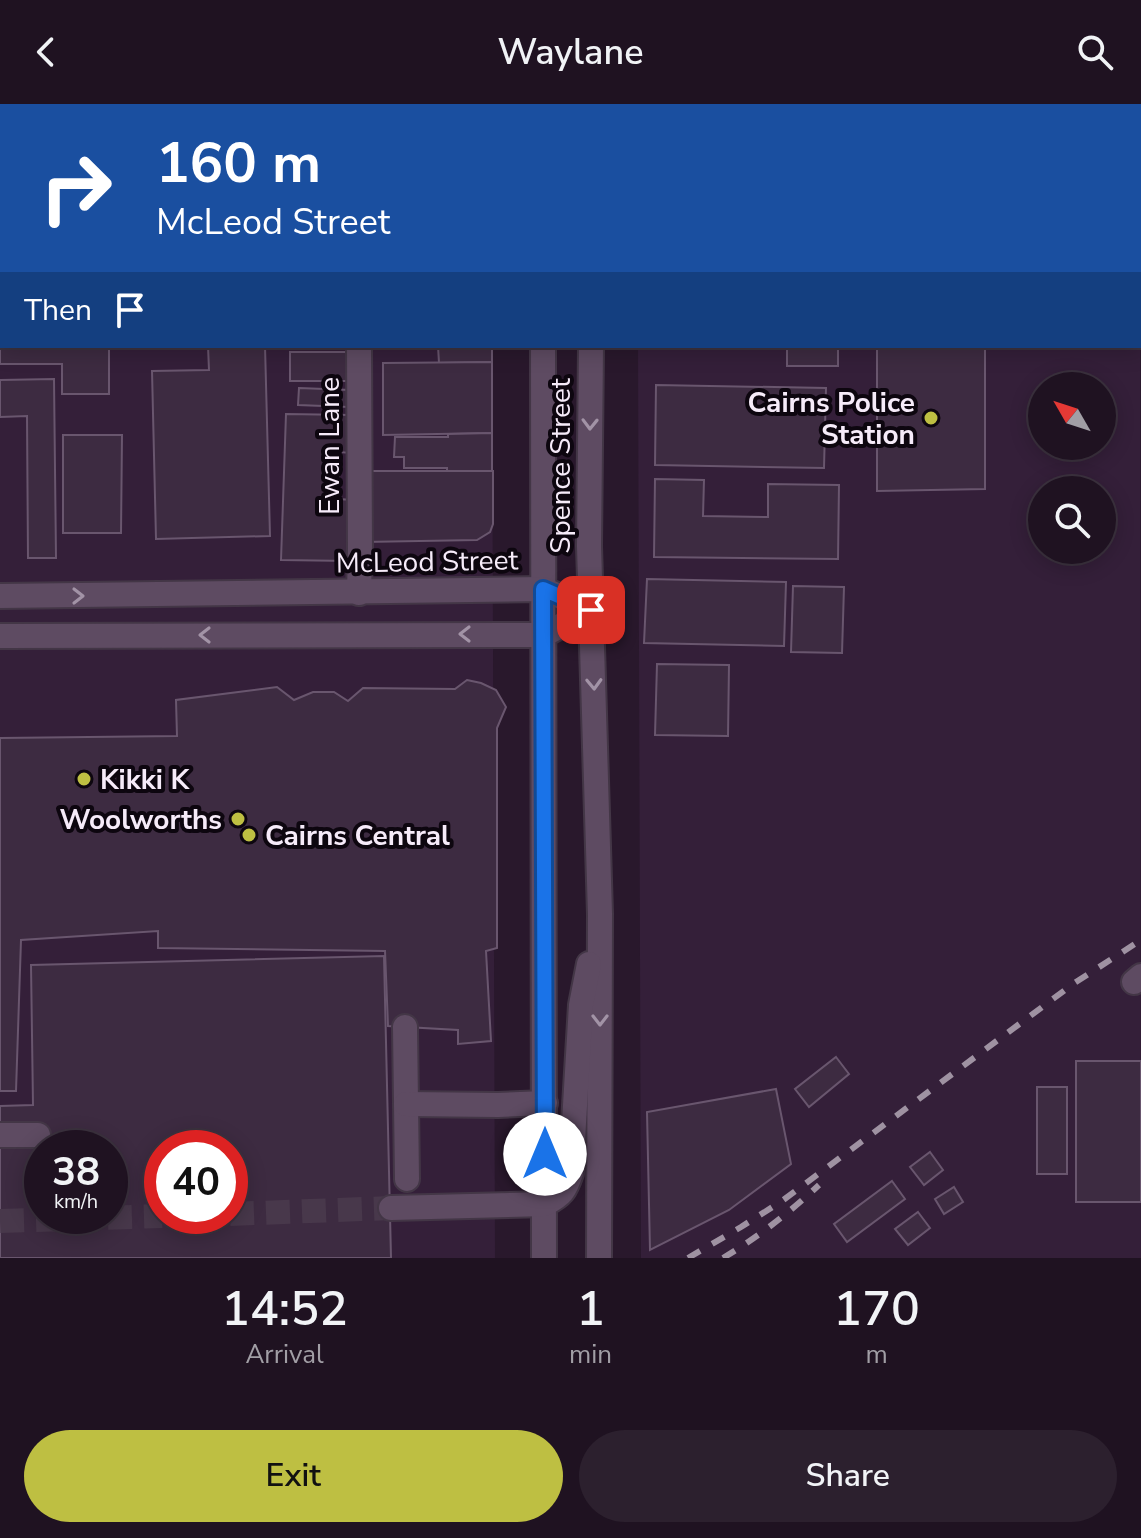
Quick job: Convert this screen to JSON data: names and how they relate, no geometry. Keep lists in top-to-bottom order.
{
  "streets": {
    "street": ["Ewan Lane", "Spence Street", "McLeod Street"]
  },
  "crossings": [
    ["Ewan Lane", "McLeod Street"],
    ["Spence Street", "McLeod Street"]
  ],
  "places": [
    "Cairns Police Station",
    "Kikki K",
    "Woolworths",
    "Cairns Central"
  ],
  "north": "top left",
  "page": {
    "header": "Waylane",
    "turn": ["160 m", "McLeod Street"],
    "then": "Then",
    "speed": "38 km/h",
    "limit": "40",
    "eta": [
      "14:52",
      "Arrival",
      "1",
      "min",
      "170",
      "m"
    ],
    "buttons": ["Exit", "Share"]
  }
}
